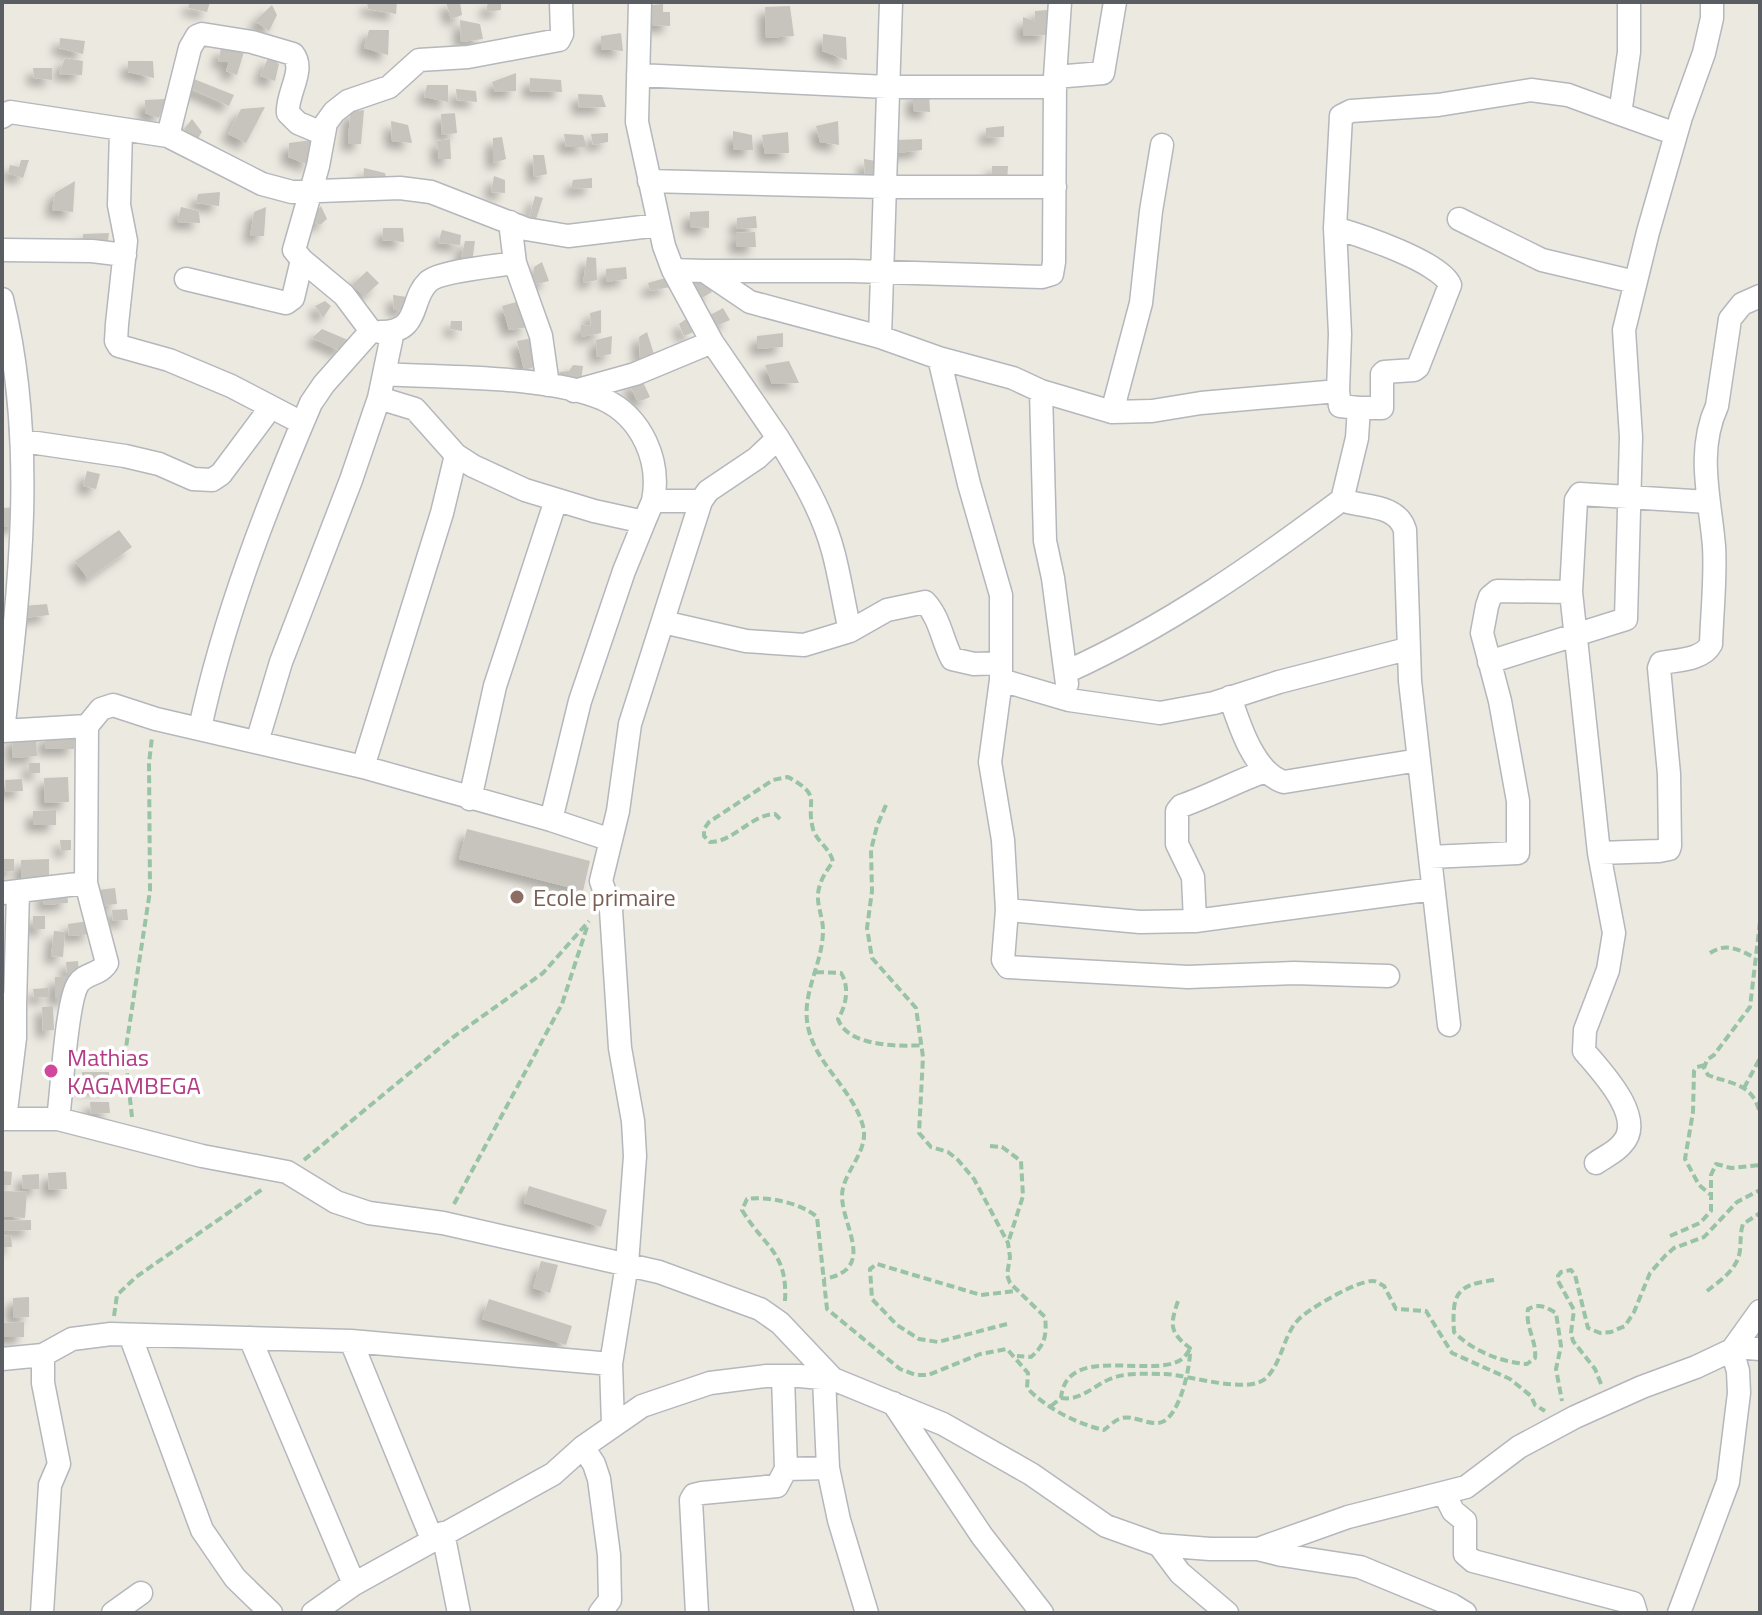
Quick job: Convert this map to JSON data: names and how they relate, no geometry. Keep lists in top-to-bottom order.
{
  "places": ["Ecole primaire", "Mathias KAGAMBEGA"]
}
